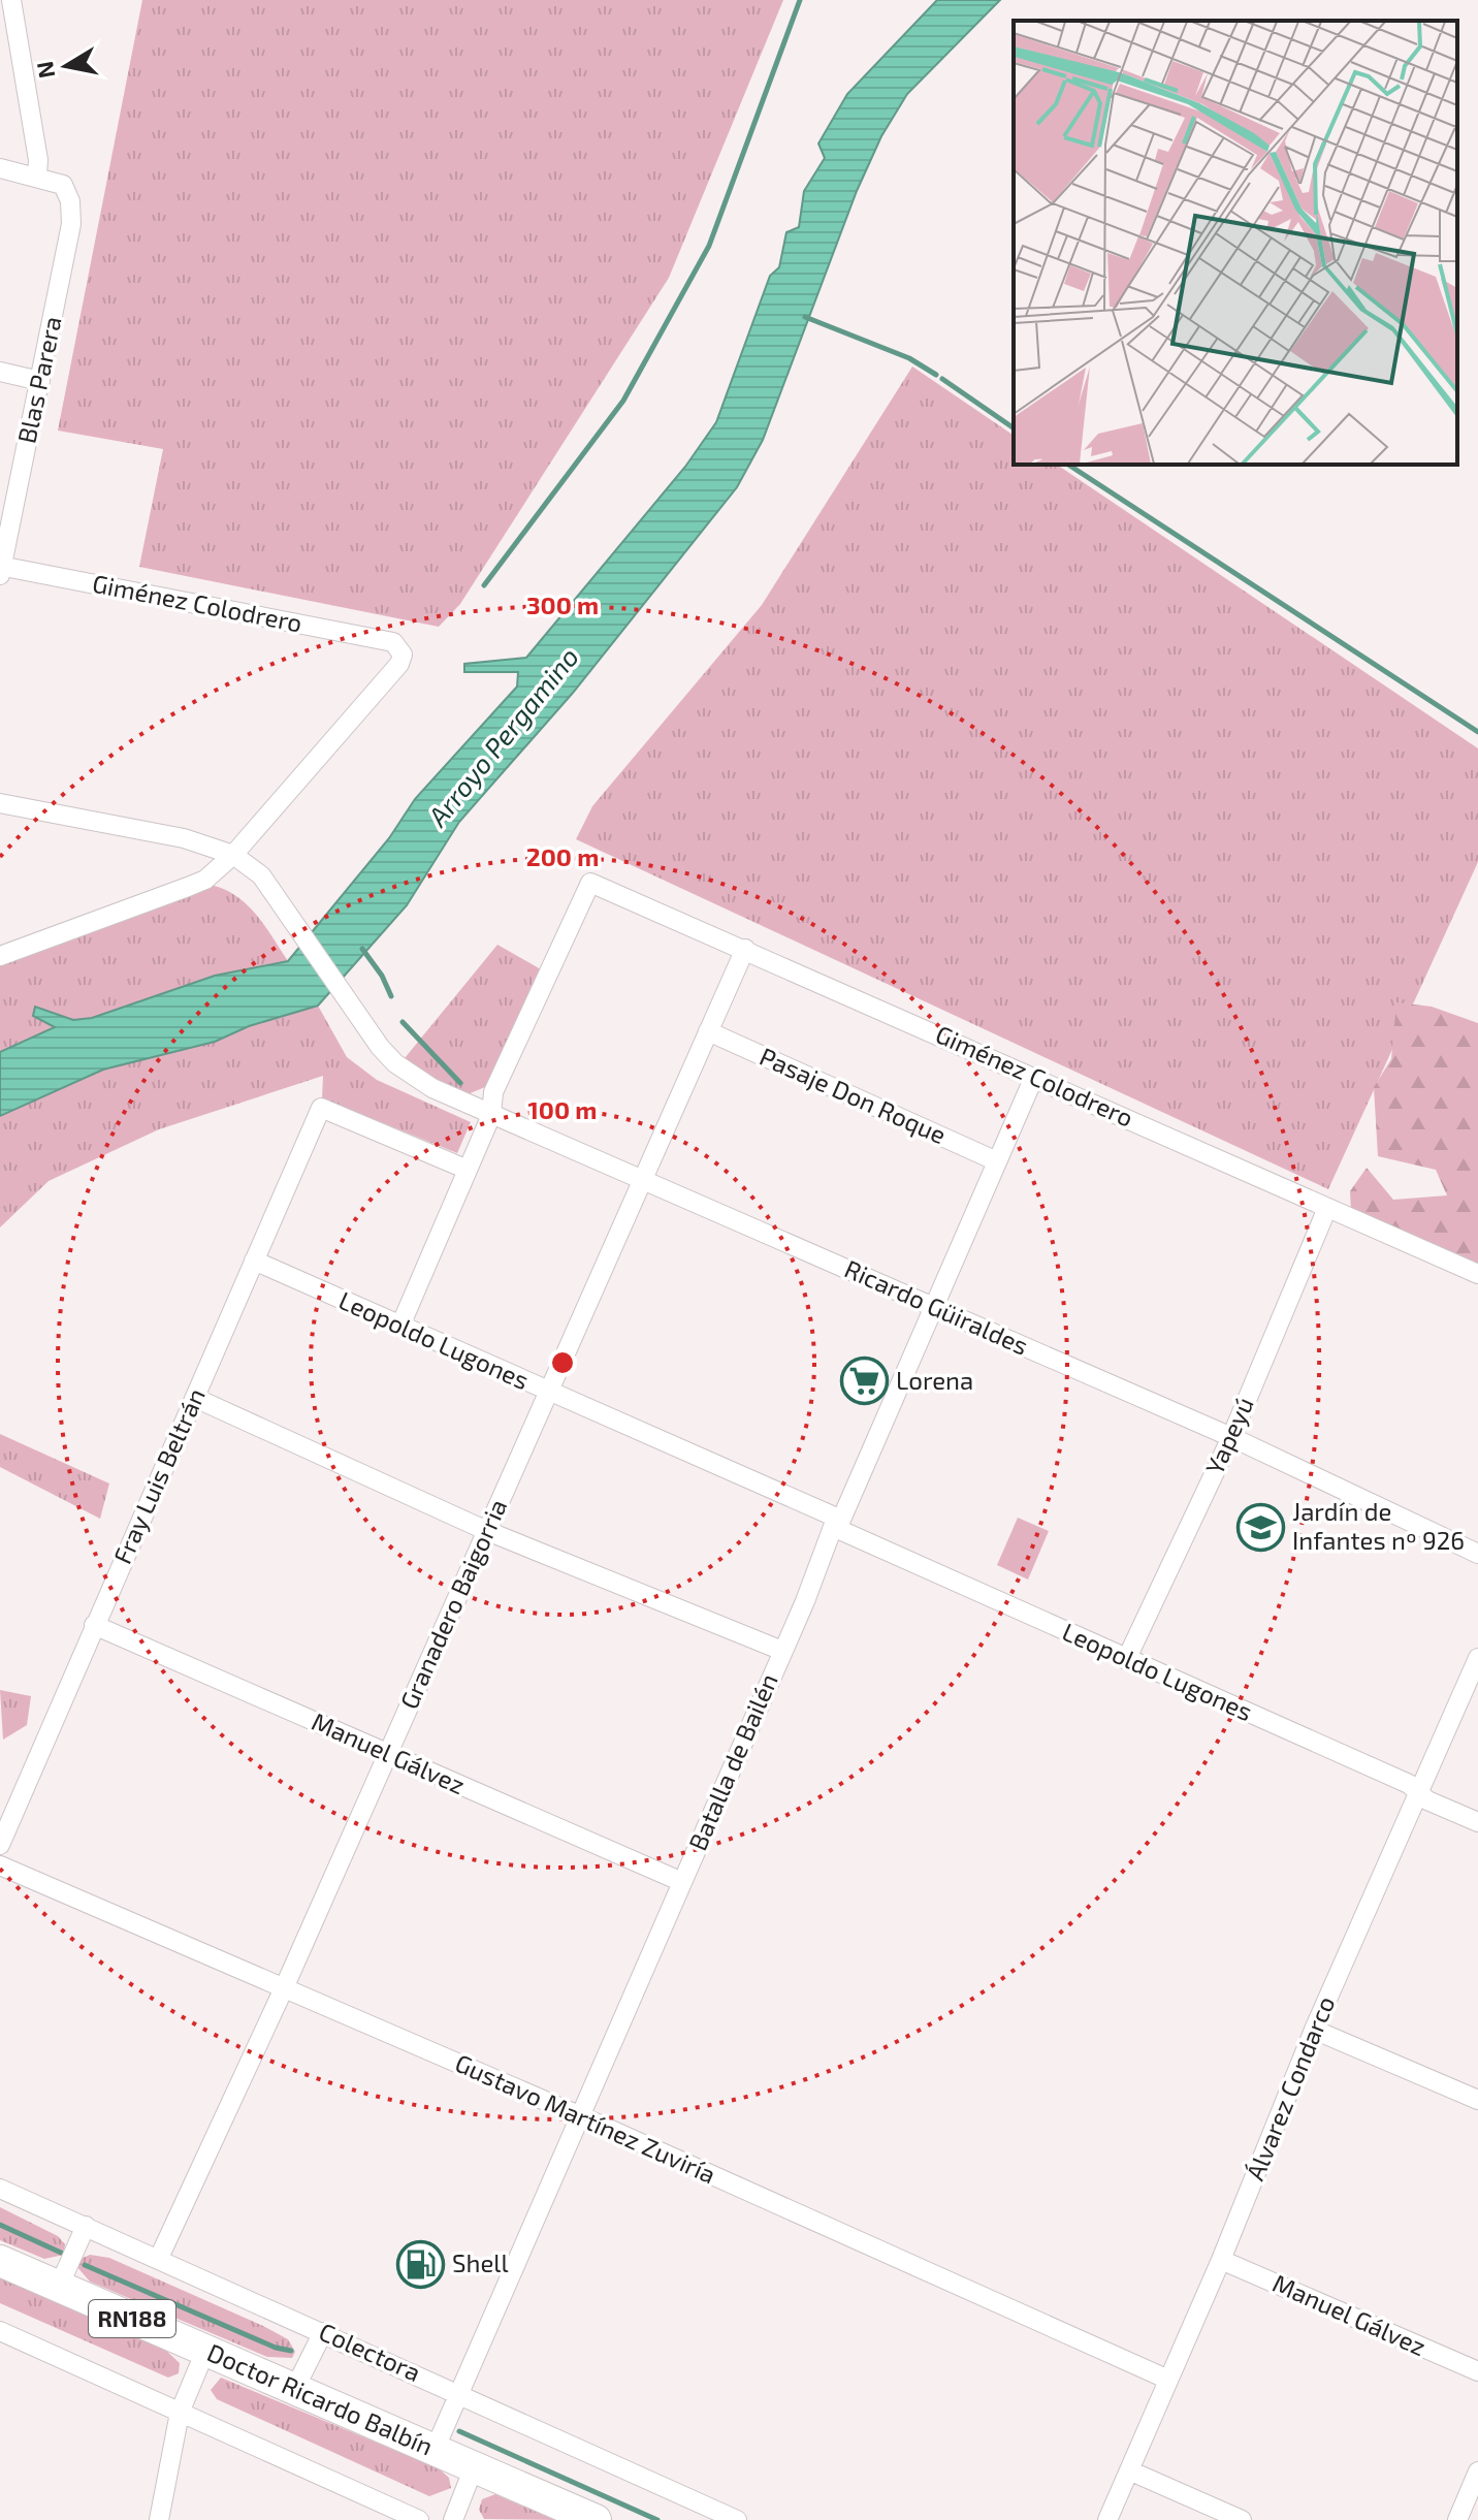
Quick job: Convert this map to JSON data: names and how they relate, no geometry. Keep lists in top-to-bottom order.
{
  "streets": {
    "highway": ["RN188", "Doctor Ricardo Balbín"],
    "street": [
      "Blas Parera",
      "Giménez Colodrero",
      "Pasaje Don Roque",
      "Ricardo Güiraldes",
      "Leopoldo Lugones",
      "Yapeyú",
      "Fray Luis Beltrán",
      "Granadero Baigorria",
      "Manuel Gálvez",
      "Batalla de Bailén",
      "Álvarez Condarco",
      "Gustavo Martínez Zuviría",
      "Colectora"
    ]
  },
  "crossings": [
    ["Blas Parera", "Giménez Colodrero"],
    ["Giménez Colodrero", "Ricardo Güiraldes"],
    ["Giménez Colodrero", "Yapeyú"],
    ["Giménez Colodrero", "Granadero Baigorria"],
    ["Giménez Colodrero", "Batalla de Bailén"],
    ["Pasaje Don Roque", "Granadero Baigorria"],
    ["Pasaje Don Roque", "Batalla de Bailén"],
    ["Ricardo Güiraldes", "Yapeyú"],
    ["Ricardo Güiraldes", "Granadero Baigorria"],
    ["Ricardo Güiraldes", "Batalla de Bailén"],
    ["Leopoldo Lugones", "Yapeyú"],
    ["Leopoldo Lugones", "Fray Luis Beltrán"],
    ["Leopoldo Lugones", "Granadero Baigorria"],
    ["Leopoldo Lugones", "Batalla de Bailén"],
    ["Leopoldo Lugones", "Álvarez Condarco"],
    ["Fray Luis Beltrán", "Manuel Gálvez"],
    ["Granadero Baigorria", "Manuel Gálvez"],
    ["Granadero Baigorria", "Gustavo Martínez Zuviría"],
    ["Granadero Baigorria", "Colectora"],
    ["Manuel Gálvez", "Batalla de Bailén"],
    ["Manuel Gálvez", "Álvarez Condarco"],
    ["Batalla de Bailén", "Gustavo Martínez Zuviría"],
    ["Batalla de Bailén", "Colectora"],
    ["Batalla de Bailén", "Doctor Ricardo Balbín"],
    ["Álvarez Condarco", "Gustavo Martínez Zuviría"]
  ],
  "water": ["Arroyo Pergamino"],
  "places": {
    "supermarket": ["Lorena"],
    "school or university": ["Jardín de Infantes nº 926"],
    "fuel station": ["Shell"]
  },
  "north": "left",
  "rings": ["300 m", "200 m", "100 m"]
}
